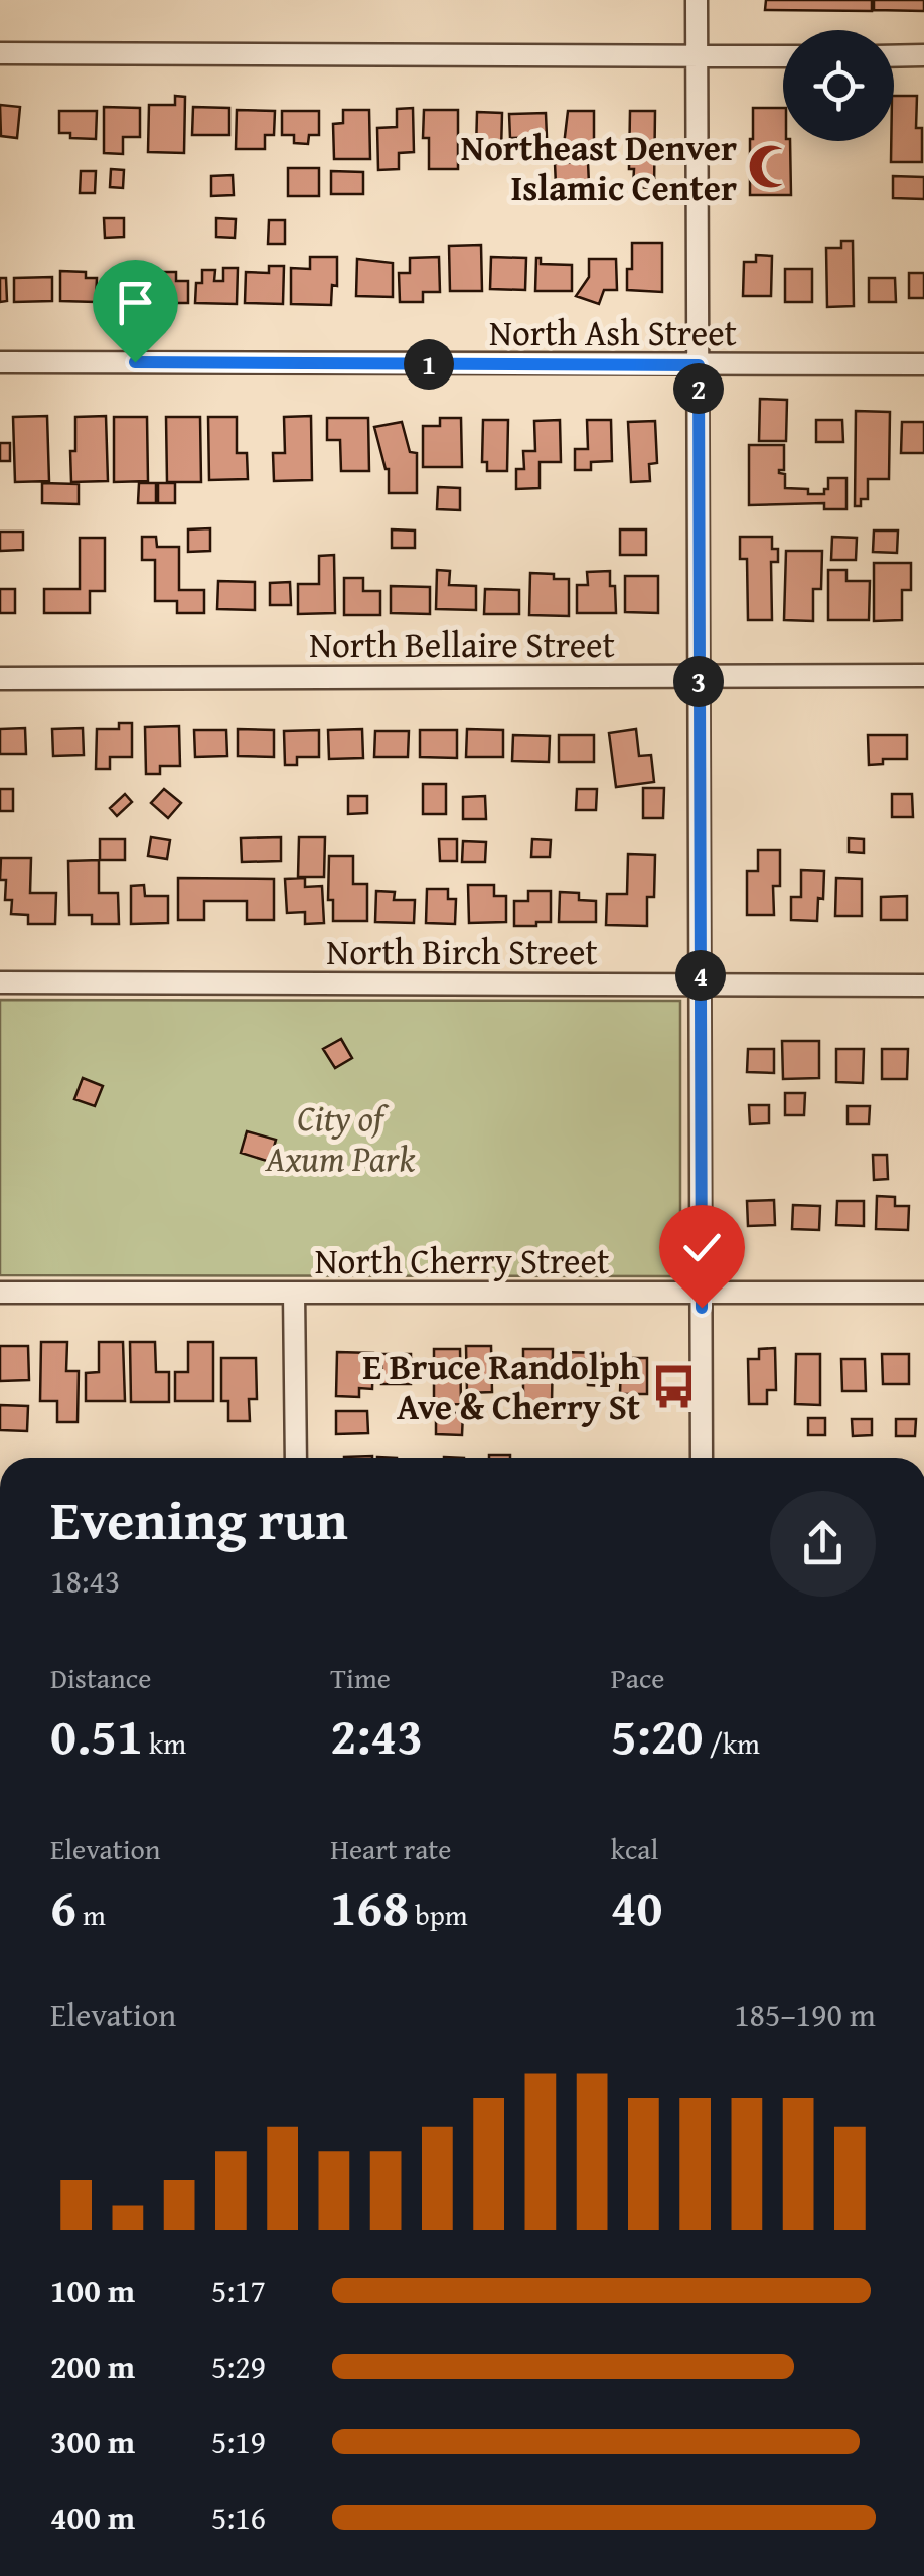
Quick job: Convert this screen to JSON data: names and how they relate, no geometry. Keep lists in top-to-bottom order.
{
  "streets": {
    "street": [
      "North Ash Street",
      "North Bellaire Street",
      "North Birch Street",
      "North Cherry Street"
    ]
  },
  "parks": ["City of Axum Park"],
  "places": {
    "mosque": ["Northeast Denver Islamic Center"],
    "bus stop": ["E Bruce Randolph Ave & Cherry St"]
  },
  "page": {
    "pins": [
      "1",
      "2",
      "3",
      "4"
    ],
    "heading": ["Evening run", "18:43"],
    "stats": [
      ["Distance", "0.51 km"],
      ["Time", "2:43"],
      ["Pace", "5:20 /km"],
      ["Elevation", "6 m"],
      ["Heart rate", "168 bpm"],
      ["kcal", "40"]
    ],
    "chart": ["Elevation", "185–190 m"],
    "list": [
      {
        "name": "100 m",
        "note": "5:17"
      },
      {
        "name": "200 m",
        "note": "5:29"
      },
      {
        "name": "300 m",
        "note": "5:19"
      },
      {
        "name": "400 m",
        "note": "5:16"
      }
    ]
  }
}
